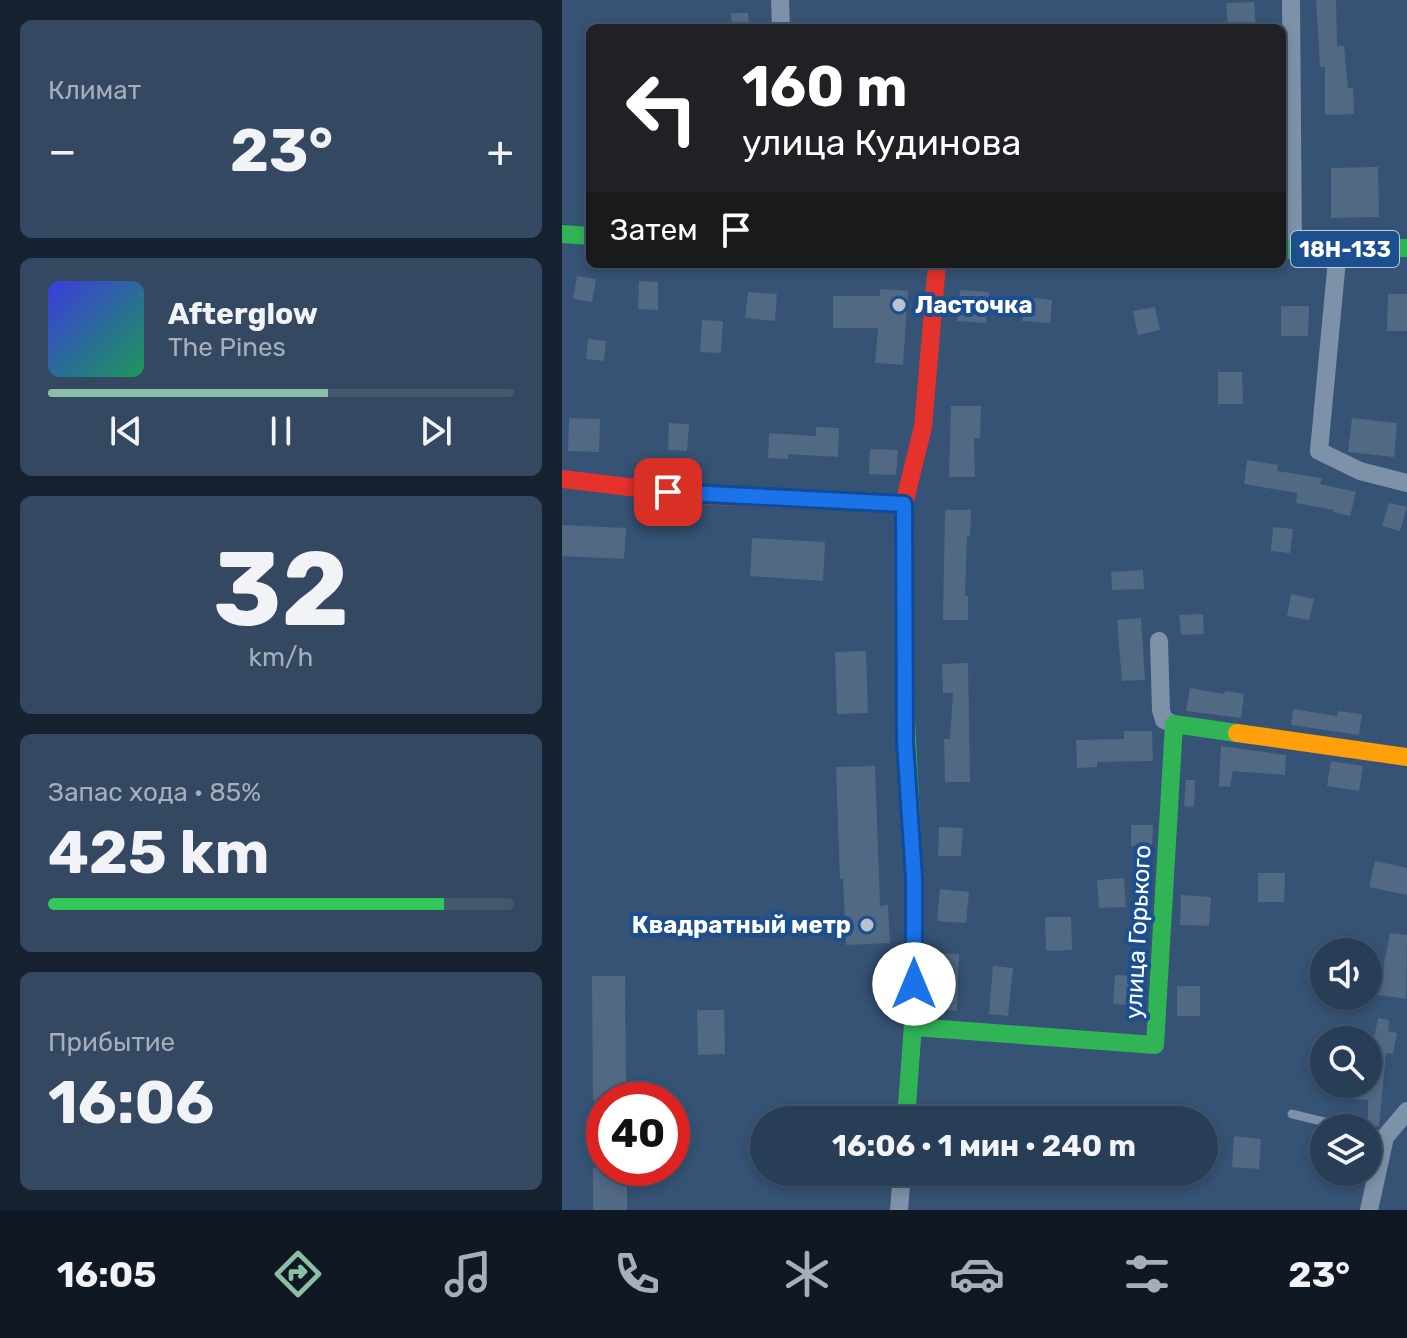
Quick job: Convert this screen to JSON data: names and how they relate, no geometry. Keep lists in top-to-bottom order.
{
  "streets": {
    "street": ["18Н-133", "улица Горького"]
  },
  "places": ["Ласточка", "Квадратный метр"],
  "page": {
    "tile": [
      "Климат",
      ["32", "km/h"],
      ["Запас хода · 85%", "425 km"],
      ["Прибытие", "16:06"]
    ],
    "turn": ["160 m", "улица Кудинова"],
    "heat": ["−", "23°", "+"],
    "then": "Затем",
    "song": ["Afterglow", "The Pines"],
    "limit": "40",
    "trip": "16:06 · 1 мин · 240 m",
    "tabs": ["16:05", "23°"]
  }
}
